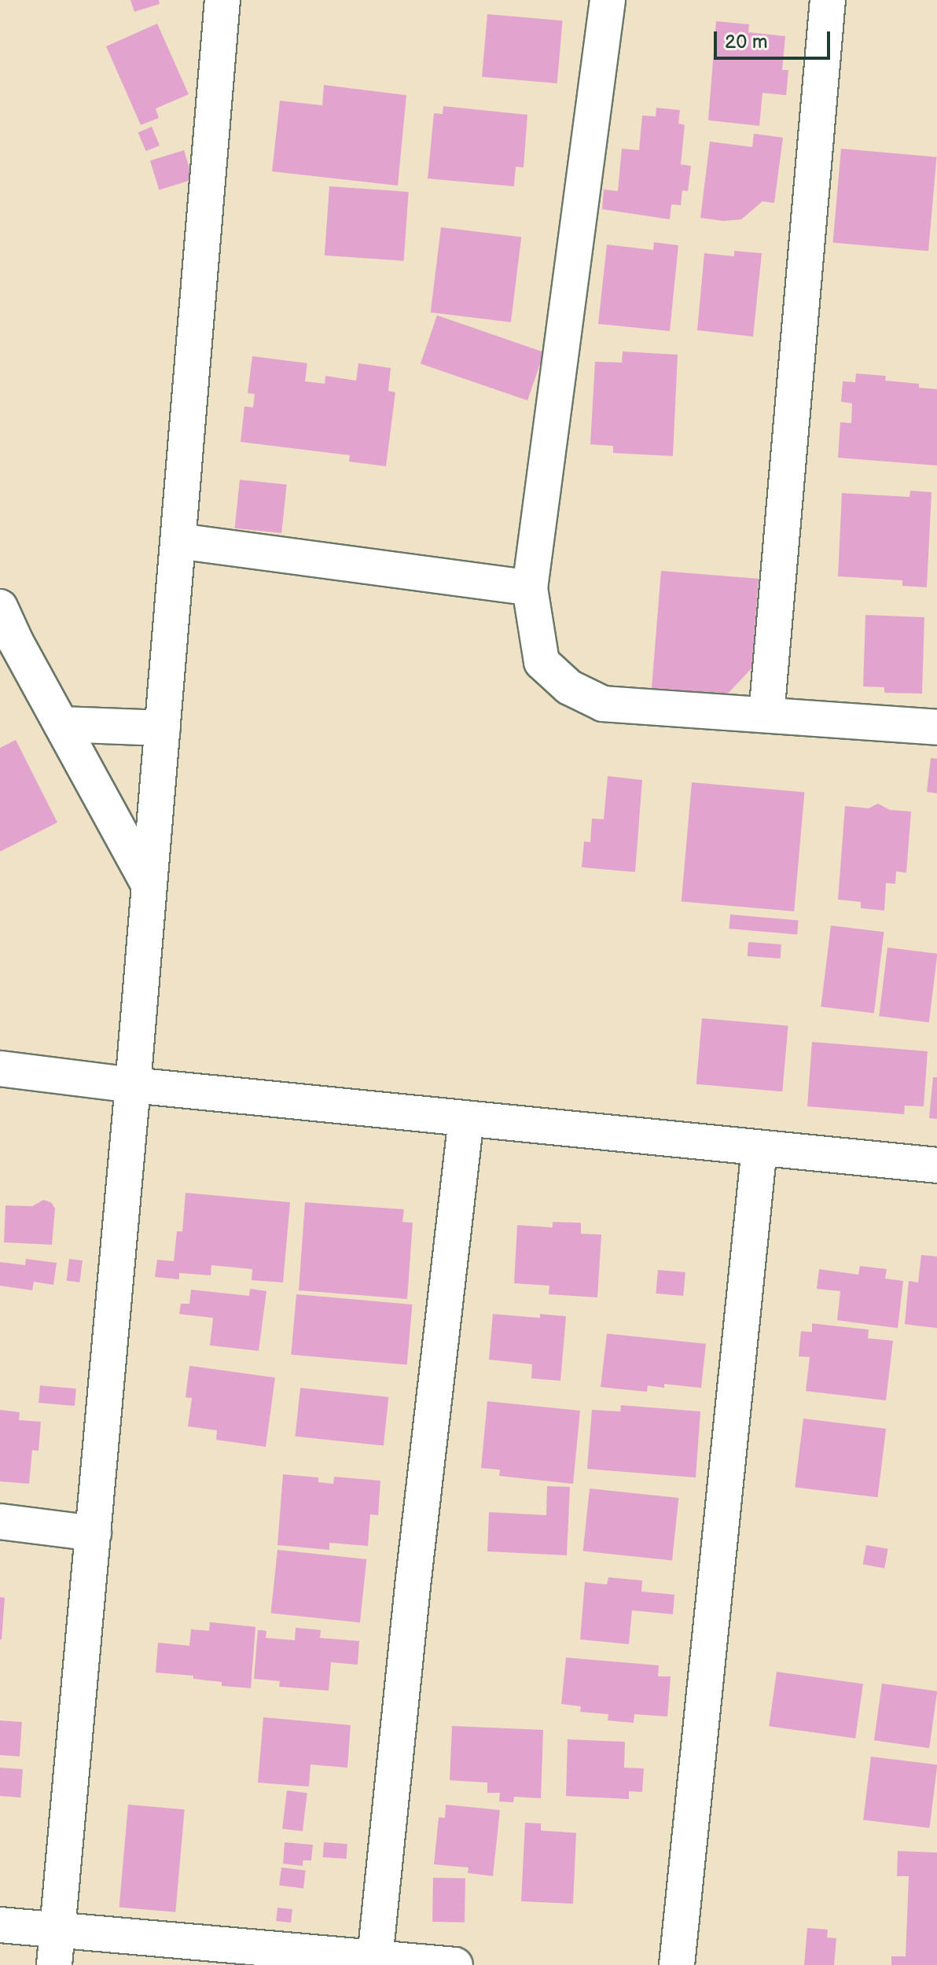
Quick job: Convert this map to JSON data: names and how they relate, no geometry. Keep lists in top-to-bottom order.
{
  "scale_bar": "20 m"
}
